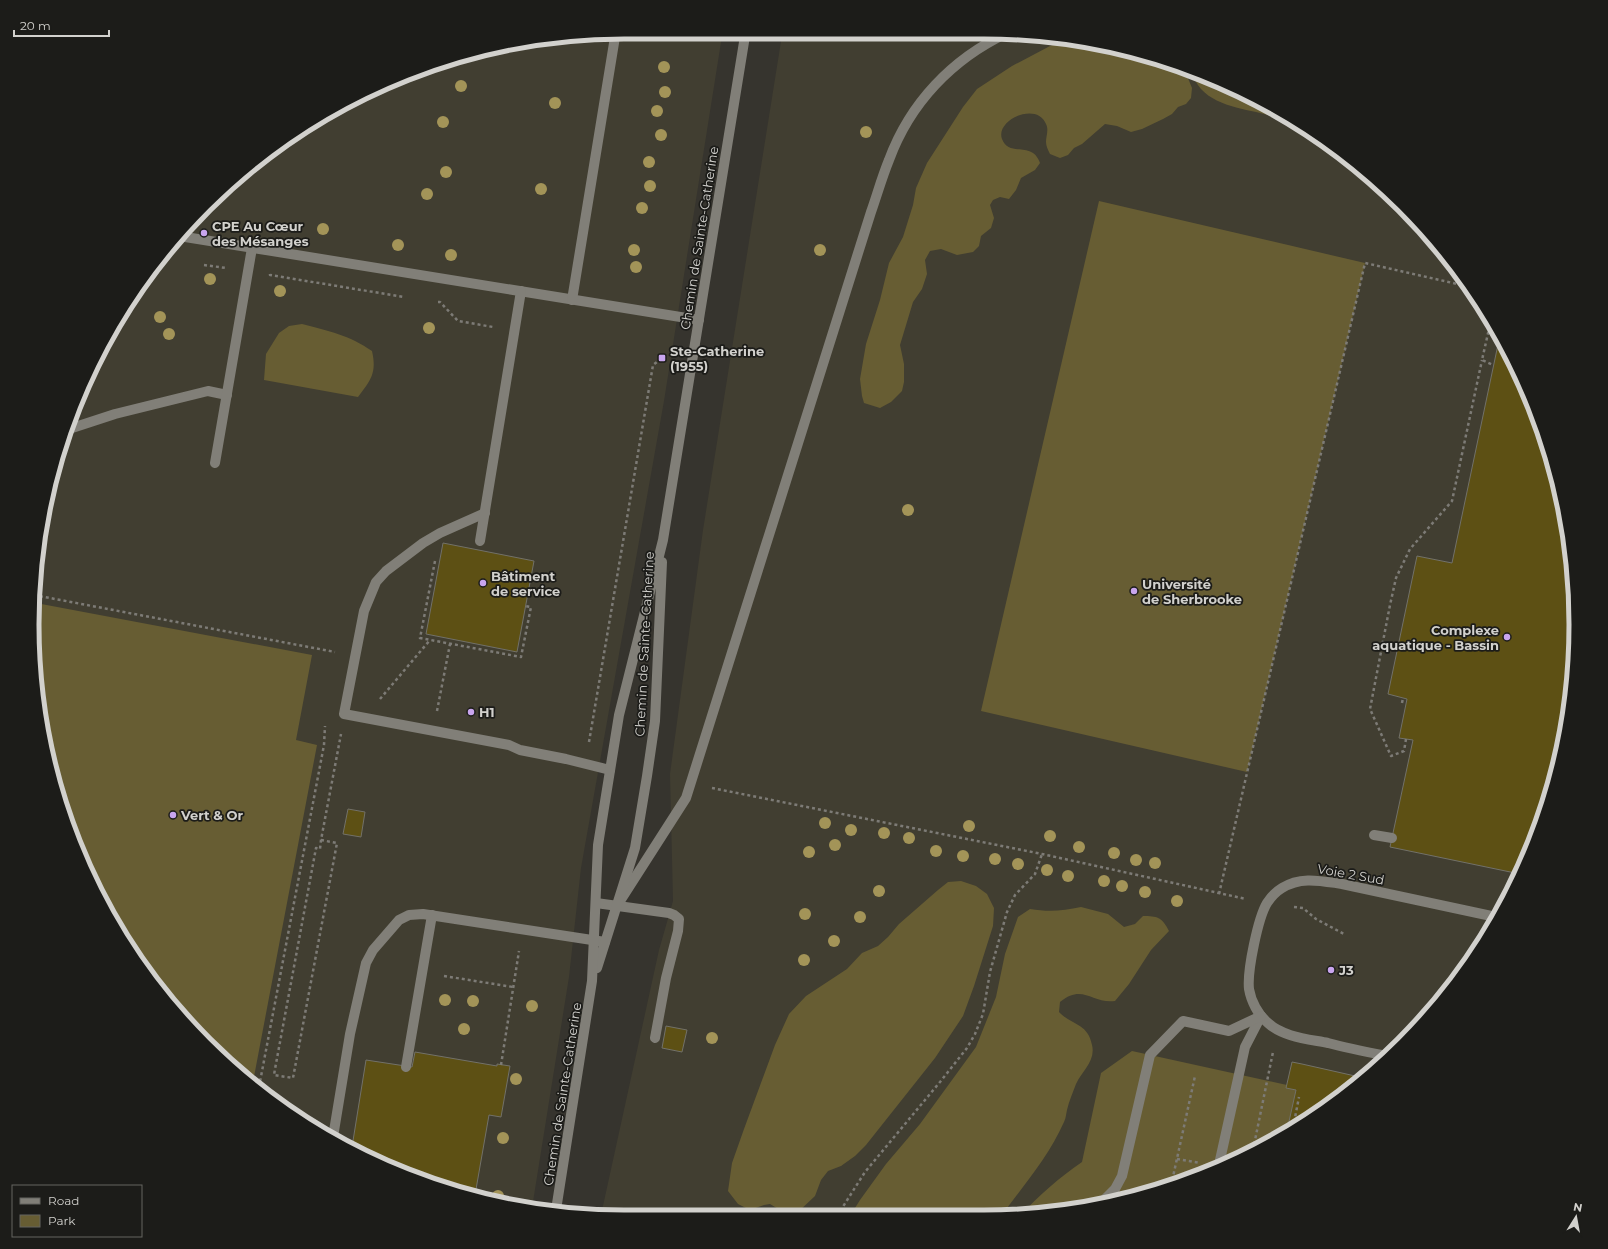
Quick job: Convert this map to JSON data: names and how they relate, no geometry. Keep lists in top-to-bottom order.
{
  "streets": {
    "main road": ["Chemin de Sainte-Catherine", "Voie 2 Sud"]
  },
  "places": {
    "other": [
      "CPE Au Cœur des Mésanges",
      "Bâtiment de service",
      "Université de Sherbrooke",
      "Complexe aquatique - Bassin",
      "H1",
      "Vert & Or",
      "J3"
    ],
    "transit": ["Ste-Catherine (1955)"]
  },
  "legend": ["Road", "Park"],
  "scale_bar": "20 m",
  "north": "top"
}
